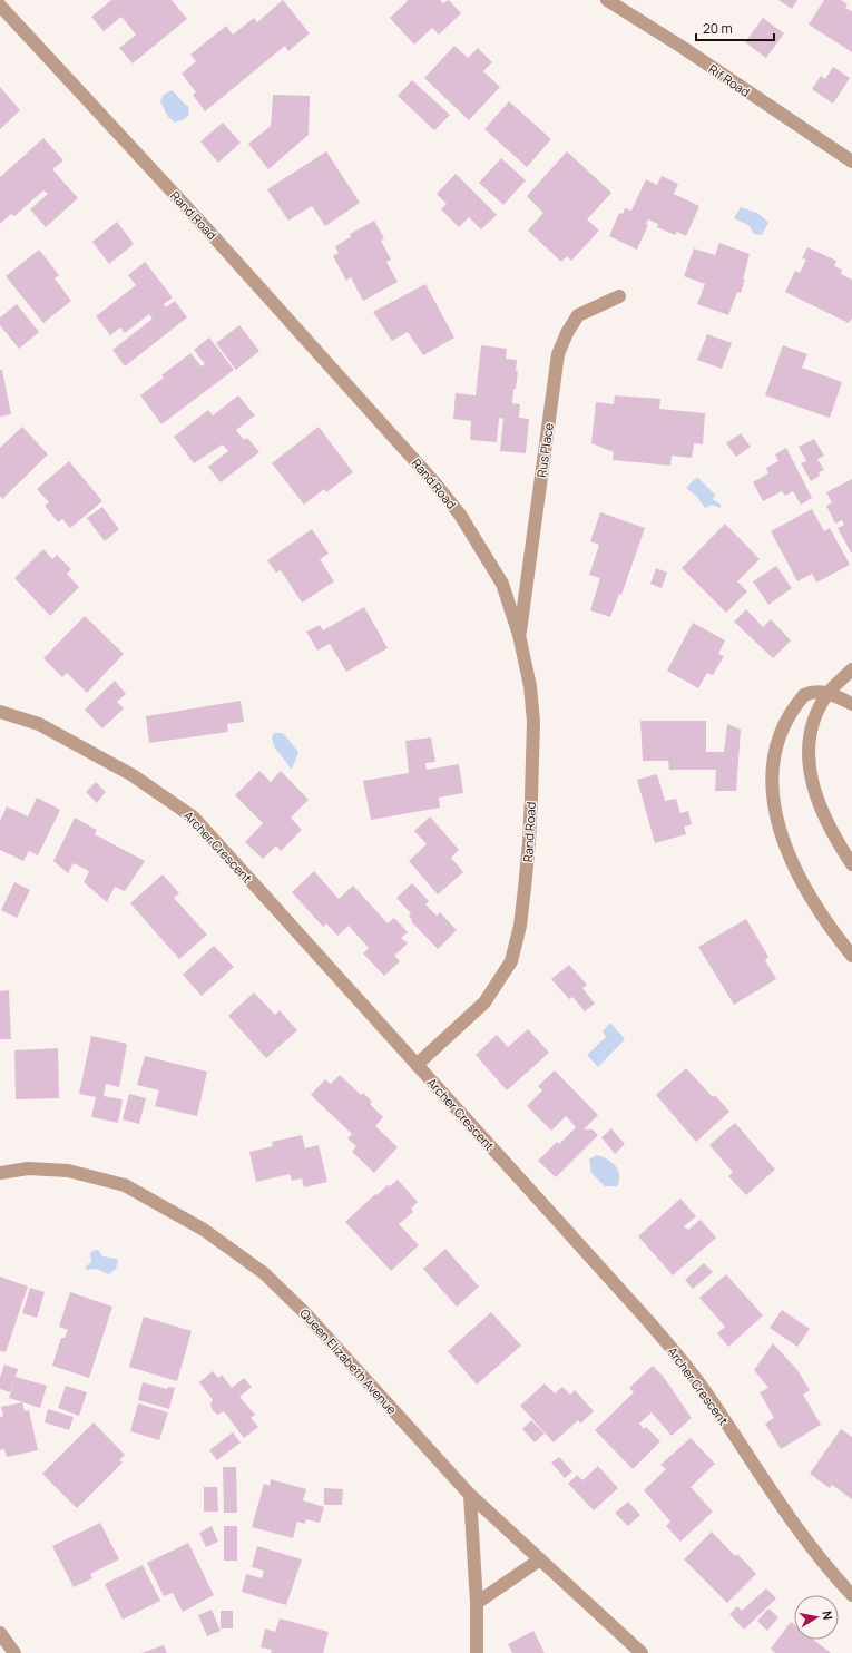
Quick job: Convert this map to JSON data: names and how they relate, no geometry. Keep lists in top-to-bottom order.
{
  "streets": {
    "street": [
      "Rif Road",
      "Rand Road",
      "Rus Place",
      "Archer Crescent",
      "Queen Elizabeth Avenue"
    ]
  },
  "crossings": [
    ["Rand Road", "Rus Place"],
    ["Rand Road", "Archer Crescent"]
  ],
  "scale_bar": "20 m",
  "north": "right"
}
